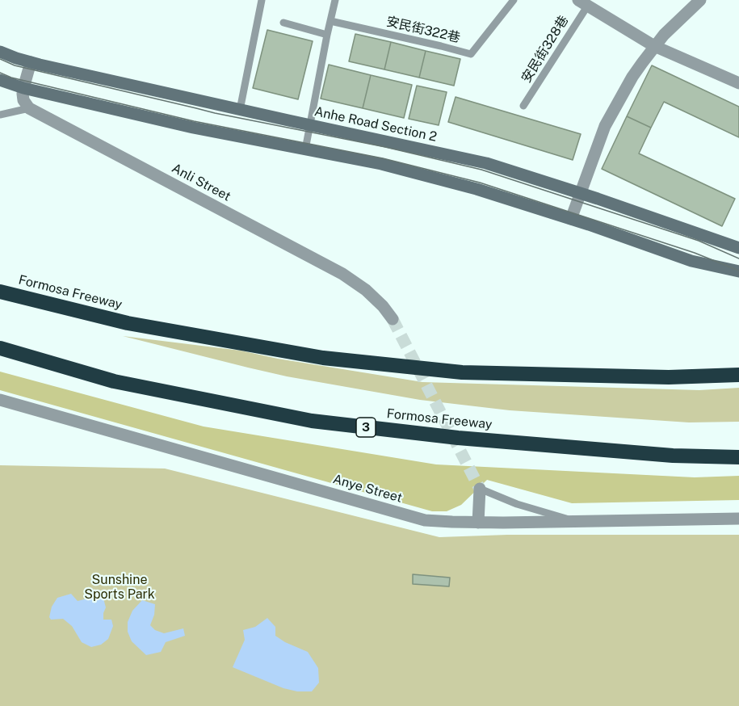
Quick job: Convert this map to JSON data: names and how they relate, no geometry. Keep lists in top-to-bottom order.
{
  "streets": {
    "highway": ["Formosa Freeway", "3"],
    "main road": ["Anhe Road Section 2"],
    "street": ["Anli Street", "Anye Street"],
    "lane": ["安民街322巷", "安民街328巷"]
  },
  "parks": ["Sunshine Sports Park"]
}
